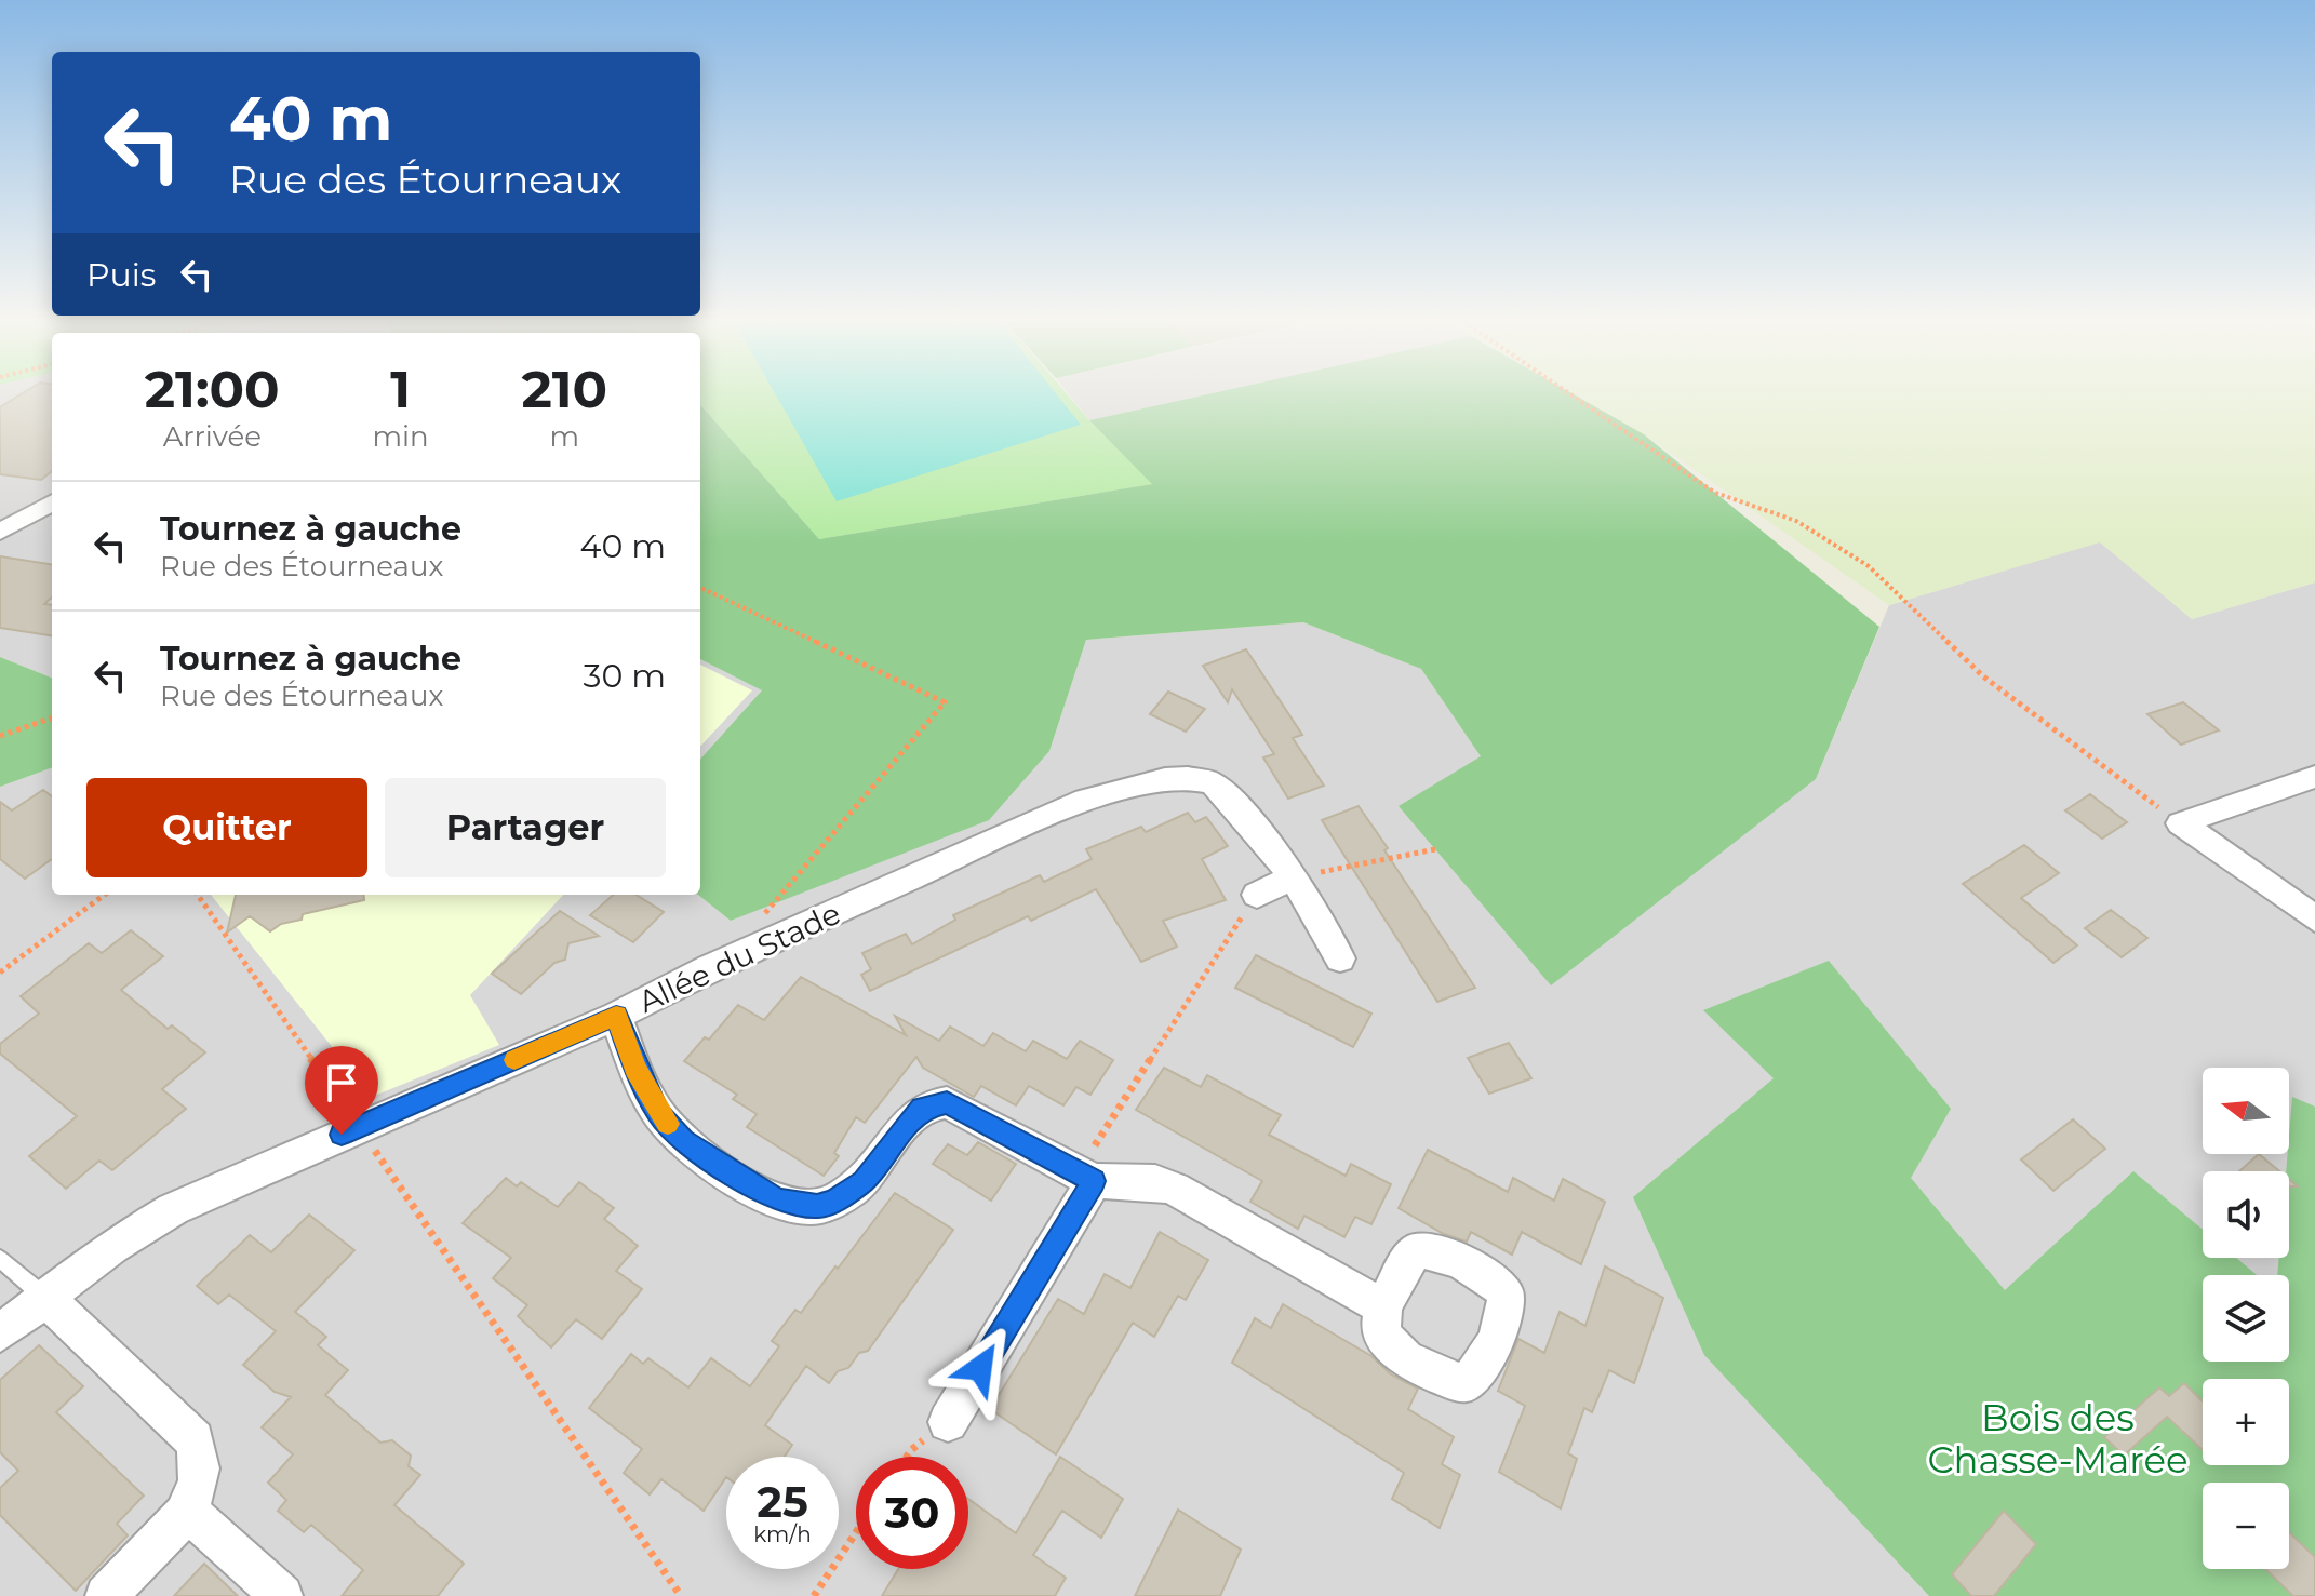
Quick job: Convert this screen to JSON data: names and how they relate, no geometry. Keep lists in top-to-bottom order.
{
  "streets": {
    "street": ["Allée du Stade"]
  },
  "parks": ["Bois des Chasse-Marée"],
  "north": "left",
  "page": {
    "turn": ["40 m", "Rue des Étourneaux"],
    "then": "Puis",
    "eta": [
      "21:00",
      "Arrivée",
      "1",
      "min",
      "210",
      "m"
    ],
    "list": [
      {
        "name": "Tournez à gauche",
        "note": "Rue des Étourneaux",
        "value": "40 m"
      },
      {
        "name": "Tournez à gauche",
        "note": "Rue des Étourneaux",
        "value": "30 m"
      }
    ],
    "buttons": ["Quitter", "Partager"],
    "map_buttons": ["+", "−"],
    "speed": "25 km/h",
    "limit": "30"
  }
}
